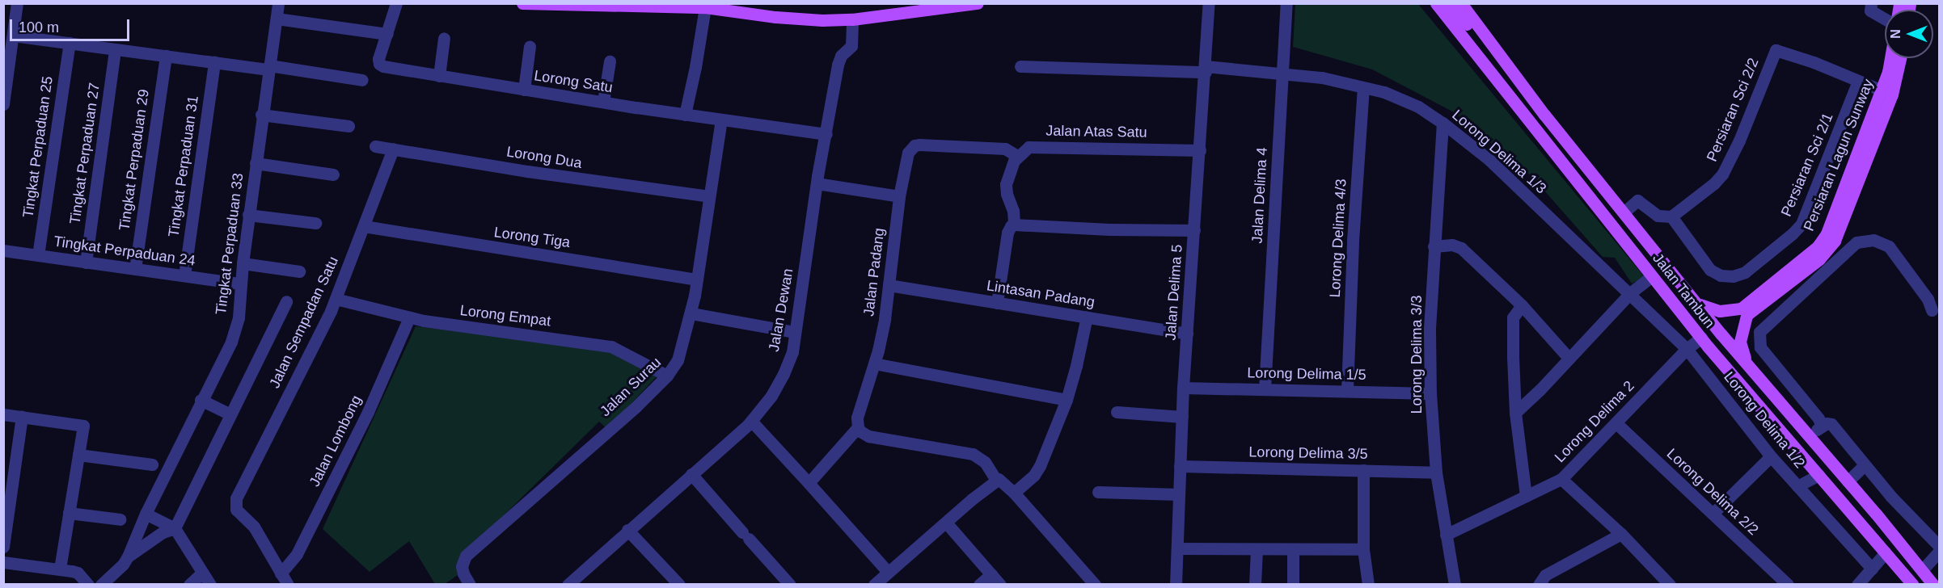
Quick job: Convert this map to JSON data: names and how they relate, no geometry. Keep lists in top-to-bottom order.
{
  "streets": {
    "main road": ["Persiaran Lagun Sunway", "Jalan Tambun"],
    "street": [
      "Lorong Satu",
      "Persiaran Sci 2/2",
      "Jalan Atas Satu",
      "Tingkat Perpaduan 25",
      "Lorong Delima 1/3",
      "Tingkat Perpaduan 27",
      "Lorong Dua",
      "Tingkat Perpaduan 29",
      "Persiaran Sci 2/1",
      "Tingkat Perpaduan 31",
      "Jalan Delima 4",
      "Lorong Tiga",
      "Lorong Delima 4/3",
      "Tingkat Perpaduan 33",
      "Tingkat Perpaduan 24",
      "Jalan Padang",
      "Jalan Delima 5",
      "Lintasan Padang",
      "Jalan Dewan",
      "Lorong Empat",
      "Jalan Sempadan Satu",
      "Lorong Delima 3/3",
      "Lorong Delima 1/5",
      "Jalan Surau",
      "Lorong Delima 1/2",
      "Lorong Delima 2",
      "Jalan Lombong",
      "Lorong Delima 3/5",
      "Lorong Delima 2/2"
    ]
  },
  "crossings": [
    ["Lorong Satu", "Jalan Dewan"],
    ["Lorong Satu", "Jalan Surau"],
    ["Persiaran Sci 2/2", "Persiaran Sci 2/1"],
    ["Jalan Atas Satu", "Jalan Padang"],
    ["Jalan Atas Satu", "Jalan Delima 5"],
    ["Tingkat Perpaduan 25", "Tingkat Perpaduan 24"],
    ["Lorong Delima 1/3", "Jalan Delima 4"],
    ["Lorong Delima 1/3", "Lorong Delima 4/3"],
    ["Lorong Delima 1/3", "Jalan Delima 5"],
    ["Lorong Delima 1/3", "Lorong Delima 3/3"],
    ["Lorong Delima 1/3", "Lorong Delima 1/2"],
    ["Tingkat Perpaduan 27", "Tingkat Perpaduan 24"],
    ["Lorong Dua", "Jalan Sempadan Satu"],
    ["Lorong Dua", "Jalan Surau"],
    ["Tingkat Perpaduan 29", "Tingkat Perpaduan 24"],
    ["Tingkat Perpaduan 31", "Tingkat Perpaduan 24"],
    ["Jalan Delima 4", "Lorong Delima 1/5"],
    ["Lorong Tiga", "Jalan Sempadan Satu"],
    ["Lorong Tiga", "Jalan Surau"],
    ["Lorong Delima 4/3", "Lorong Delima 1/5"],
    ["Tingkat Perpaduan 33", "Tingkat Perpaduan 24"],
    ["Jalan Padang", "Lintasan Padang"],
    ["Jalan Tambun", "Lorong Delima 2"],
    ["Jalan Delima 5", "Lintasan Padang"],
    ["Jalan Delima 5", "Lorong Delima 1/5"],
    ["Jalan Delima 5", "Lorong Delima 3/5"],
    ["Lorong Empat", "Jalan Sempadan Satu"],
    ["Lorong Empat", "Jalan Surau"],
    ["Lorong Empat", "Jalan Lombong"],
    ["Jalan Sempadan Satu", "Jalan Lombong"],
    ["Lorong Delima 3/3", "Lorong Delima 1/5"],
    ["Lorong Delima 3/3", "Lorong Delima 2"],
    ["Lorong Delima 3/3", "Lorong Delima 3/5"],
    ["Lorong Delima 1/2", "Lorong Delima 2"],
    ["Lorong Delima 2", "Lorong Delima 2/2"]
  ],
  "scale_bar": "100 m",
  "north": "left"
}
